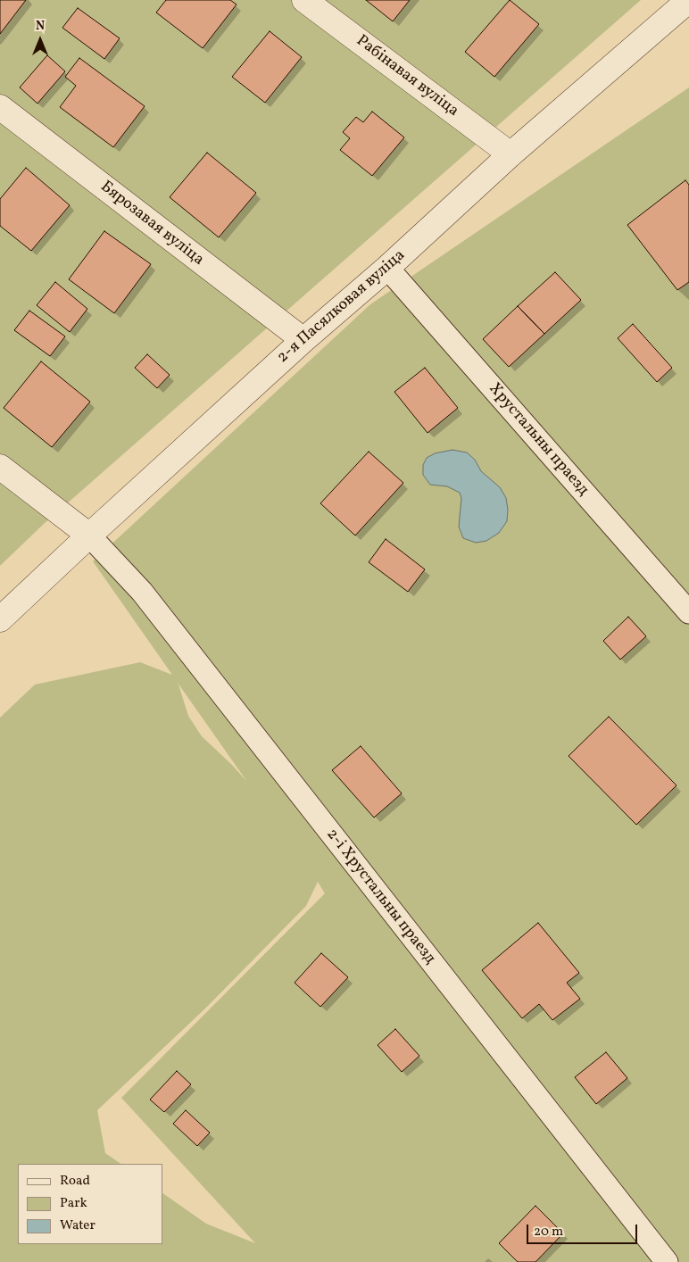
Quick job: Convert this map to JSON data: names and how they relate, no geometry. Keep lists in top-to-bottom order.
{
  "streets": {
    "street": ["Рабінавая вуліца", "Бярозавая вуліца", "2-я Пасялковая вуліца"],
    "lane": ["Хрустальны праезд", "2-і Хрустальны праезд"]
  },
  "crossings": [
    ["Рабінавая вуліца", "2-я Пасялковая вуліца"],
    ["Бярозавая вуліца", "2-я Пасялковая вуліца"],
    ["2-я Пасялковая вуліца", "Хрустальны праезд"],
    ["2-я Пасялковая вуліца", "2-і Хрустальны праезд"]
  ],
  "legend": ["Road", "Park", "Water"],
  "scale_bar": "20 m",
  "north": "top"
}
